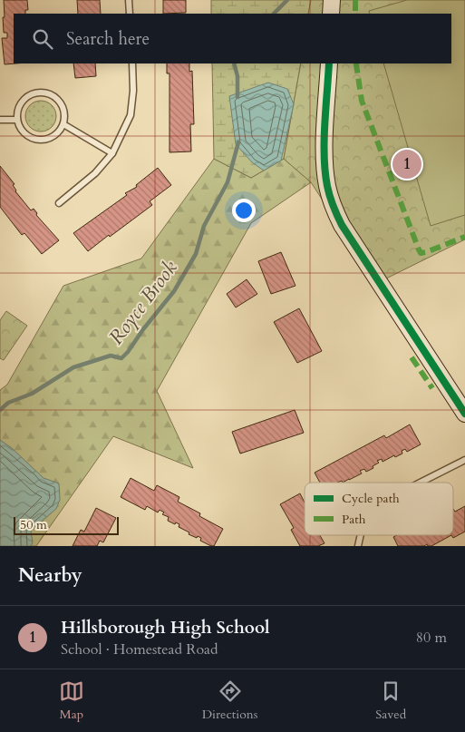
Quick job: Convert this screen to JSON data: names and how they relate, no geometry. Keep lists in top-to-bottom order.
{
  "water": ["Royce Brook"],
  "legend": ["Cycle path", "Path"],
  "scale_bar": "50 m",
  "page": {
    "search": "Search here",
    "pins": "1",
    "scale": "50 m",
    "heading": "Nearby",
    "list": [
      {
        "mark": "1",
        "name": "Hillsborough High School",
        "note": "School · Homestead Road",
        "value": "80 m"
      }
    ],
    "nav": ["Map", "Directions", "Saved"]
  }
}
